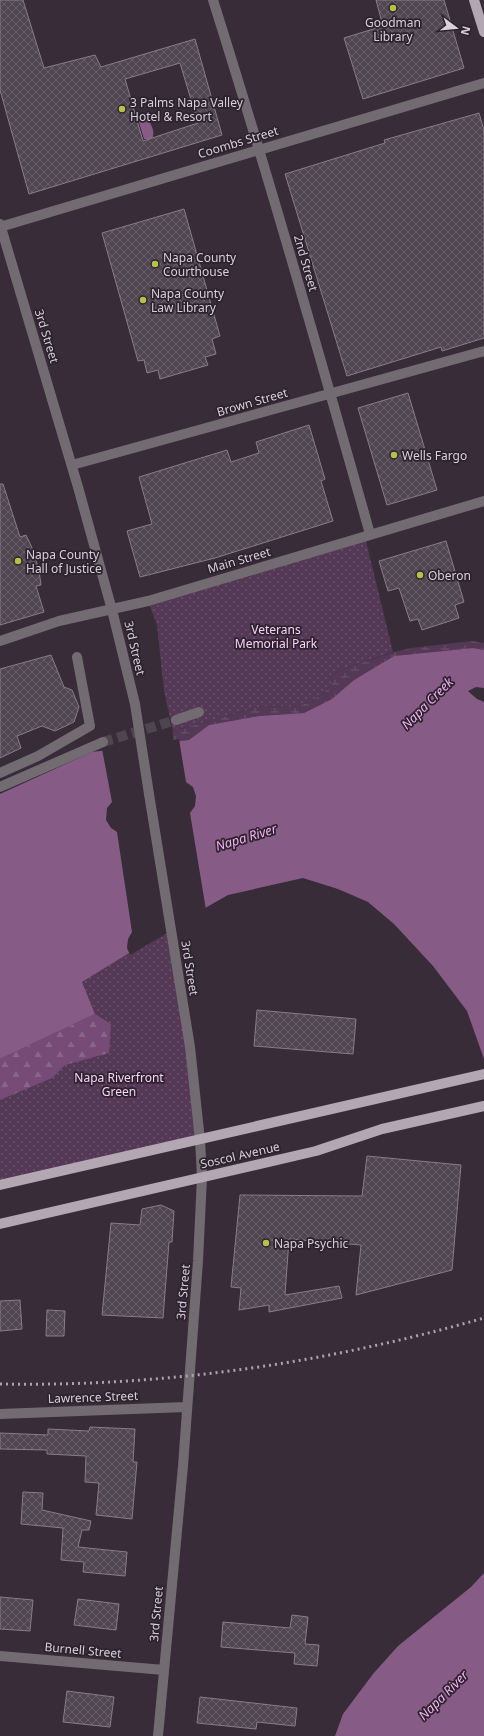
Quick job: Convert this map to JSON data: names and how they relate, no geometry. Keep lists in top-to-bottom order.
{
  "streets": {
    "main road": ["Soscol Avenue"],
    "street": [
      "Coombs Street",
      "2nd Street",
      "3rd Street",
      "Brown Street",
      "Main Street",
      "Lawrence Street",
      "Burnell Street"
    ]
  },
  "crossings": [
    ["Coombs Street", "2nd Street"],
    ["Coombs Street", "3rd Street"],
    ["2nd Street", "Brown Street"],
    ["2nd Street", "Main Street"],
    ["3rd Street", "Brown Street"],
    ["3rd Street", "Main Street"],
    ["3rd Street", "Soscol Avenue"],
    ["3rd Street", "Lawrence Street"],
    ["3rd Street", "Burnell Street"]
  ],
  "water": ["Napa Creek", "Napa River"],
  "parks": ["Veterans Memorial Park", "Napa Riverfront Green"],
  "places": [
    "Goodman Library",
    "3 Palms Napa Valley Hotel & Resort",
    "Napa County Courthouse",
    "Napa County Law Library",
    "Wells Fargo",
    "Napa County Hall of Justice",
    "Oberon",
    "Napa Psychic"
  ],
  "north": "right"
}
